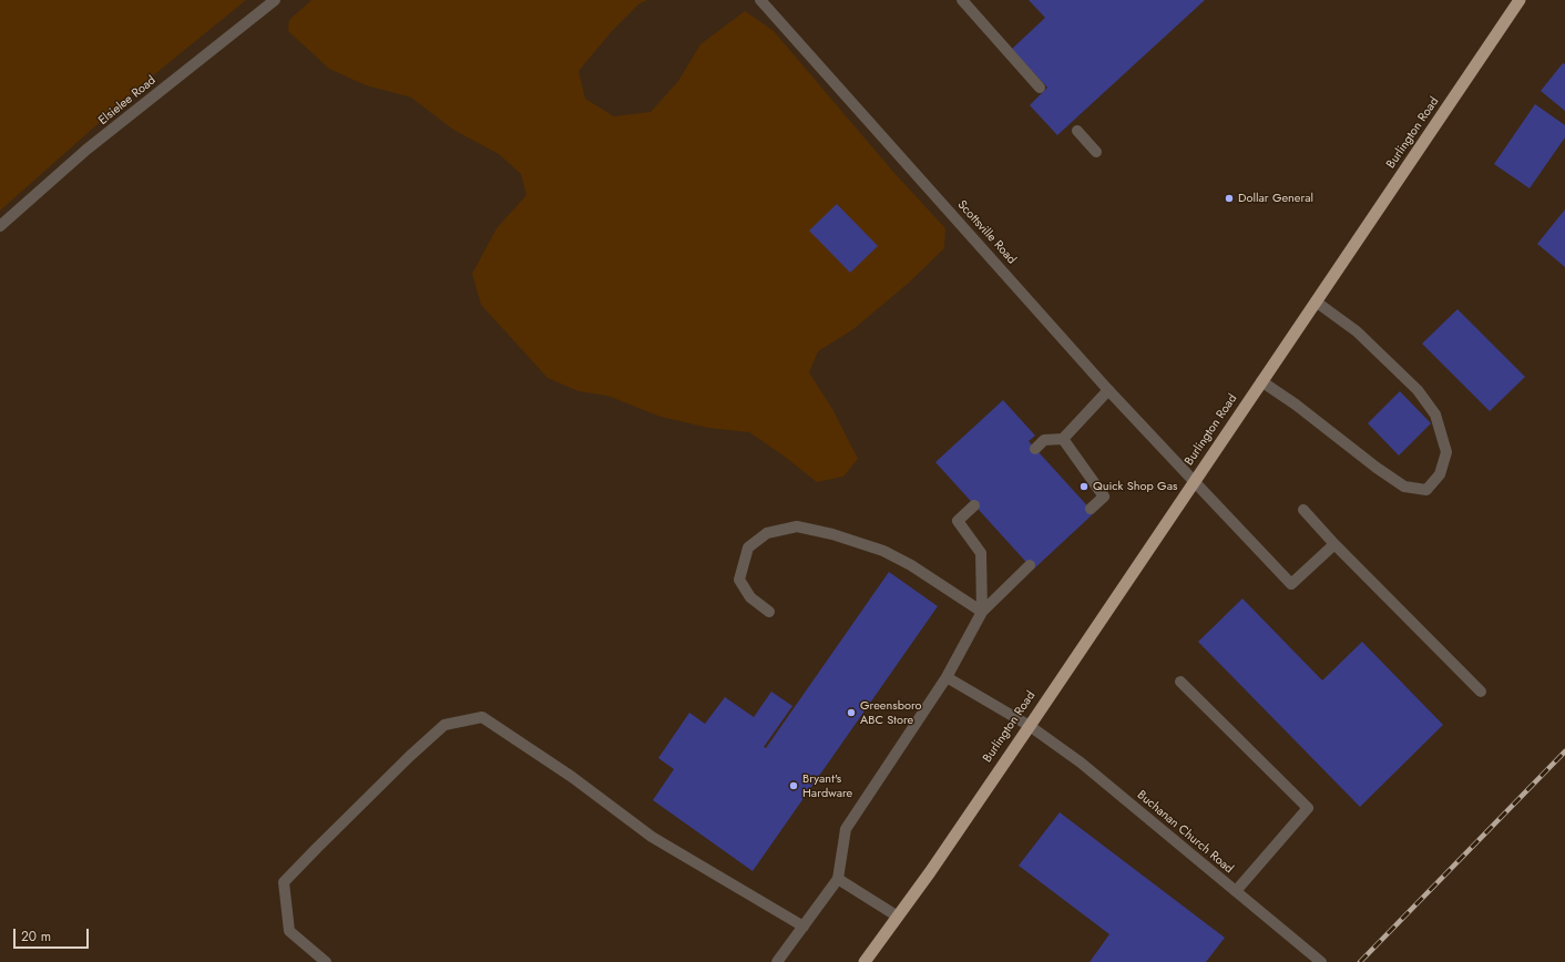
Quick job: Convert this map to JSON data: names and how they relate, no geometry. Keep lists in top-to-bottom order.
{
  "streets": {
    "highway": ["Burlington Road"],
    "street": ["Elsielee Road", "Scottsville Road", "Buchanan Church Road"]
  },
  "crossings": [
    ["Burlington Road", "Scottsville Road"],
    ["Burlington Road", "Buchanan Church Road"]
  ],
  "places": [
    "Dollar General",
    "Quick Shop Gas",
    "Greensboro ABC Store",
    "Bryant's Hardware"
  ],
  "scale_bar": "20 m"
}
